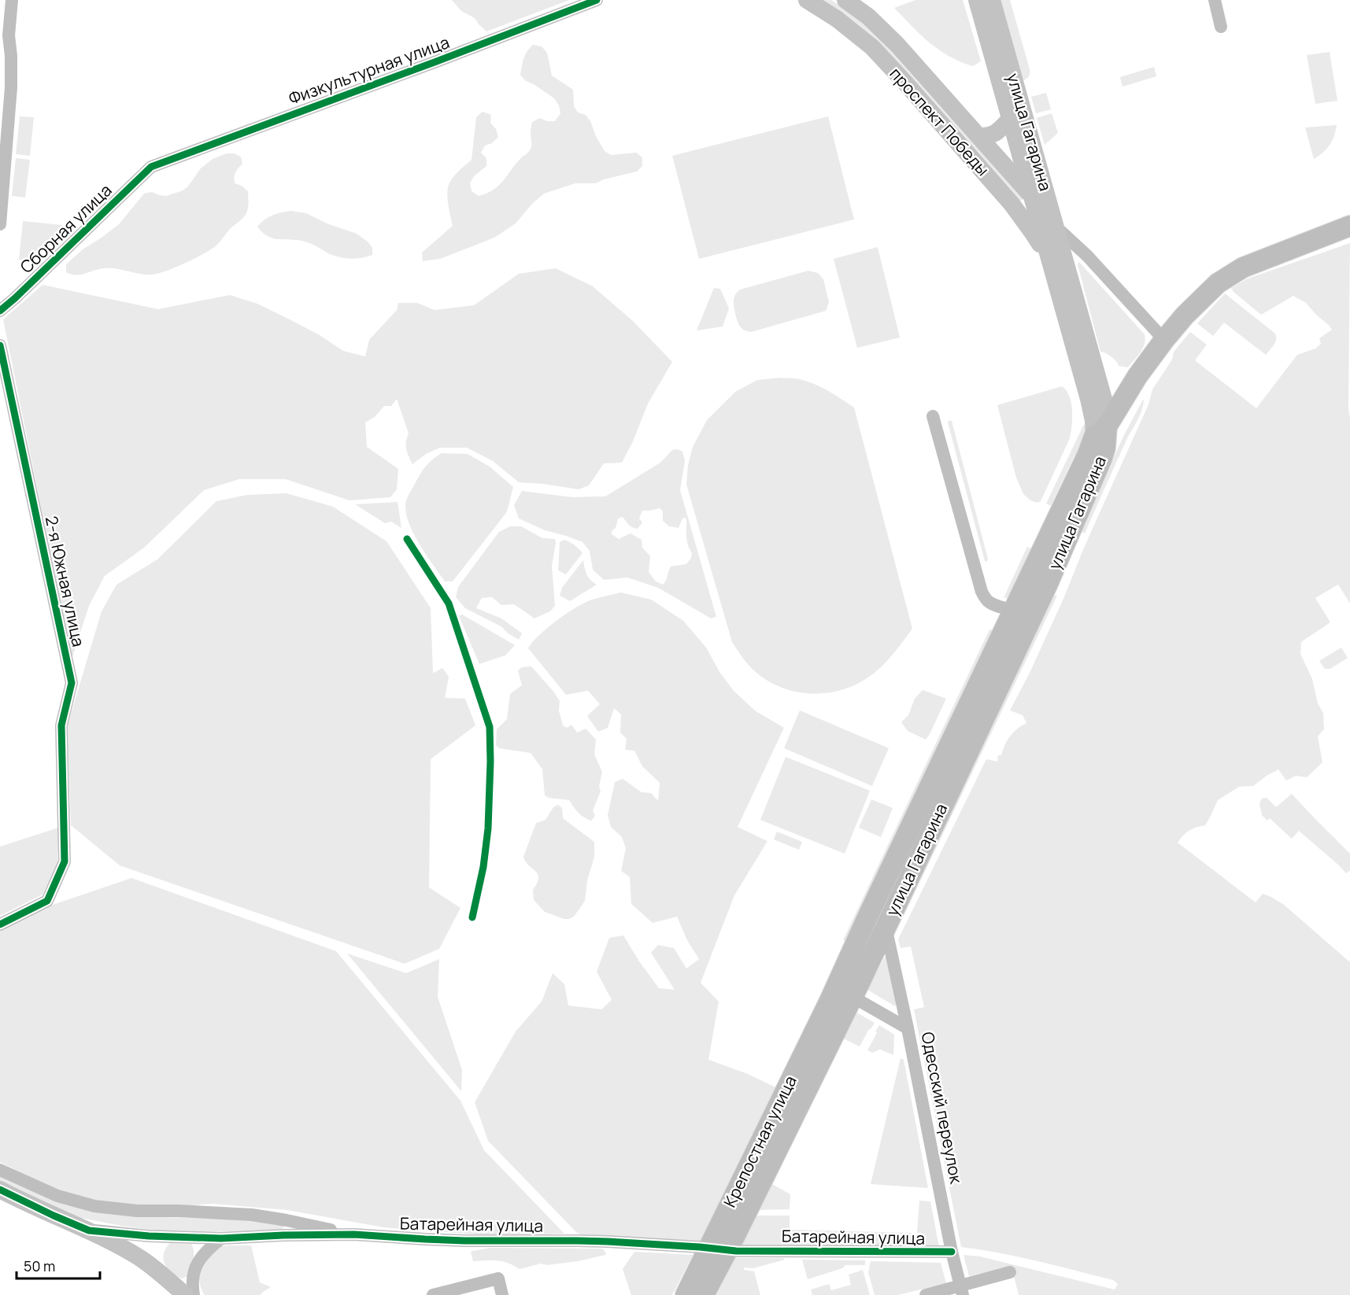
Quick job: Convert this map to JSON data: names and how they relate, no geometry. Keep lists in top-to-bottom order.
{
  "streets": {
    "main road": ["улица Гагарина", "Крепостная улица"],
    "street": [
      "Физкультурная улица",
      "проспект Победы",
      "Сборная улица",
      "2-я Южная улица",
      "Одесский переулок",
      "Батарейная улица"
    ]
  },
  "crossings": [
    ["Физкультурная улица", "Сборная улица"],
    ["проспект Победы", "улица Гагарина"],
    ["улица Гагарина", "Одесский переулок"],
    ["улица Гагарина", "Крепостная улица"],
    ["Одесский переулок", "Батарейная улица"],
    ["Крепостная улица", "Батарейная улица"]
  ],
  "scale_bar": "50 m"
}
